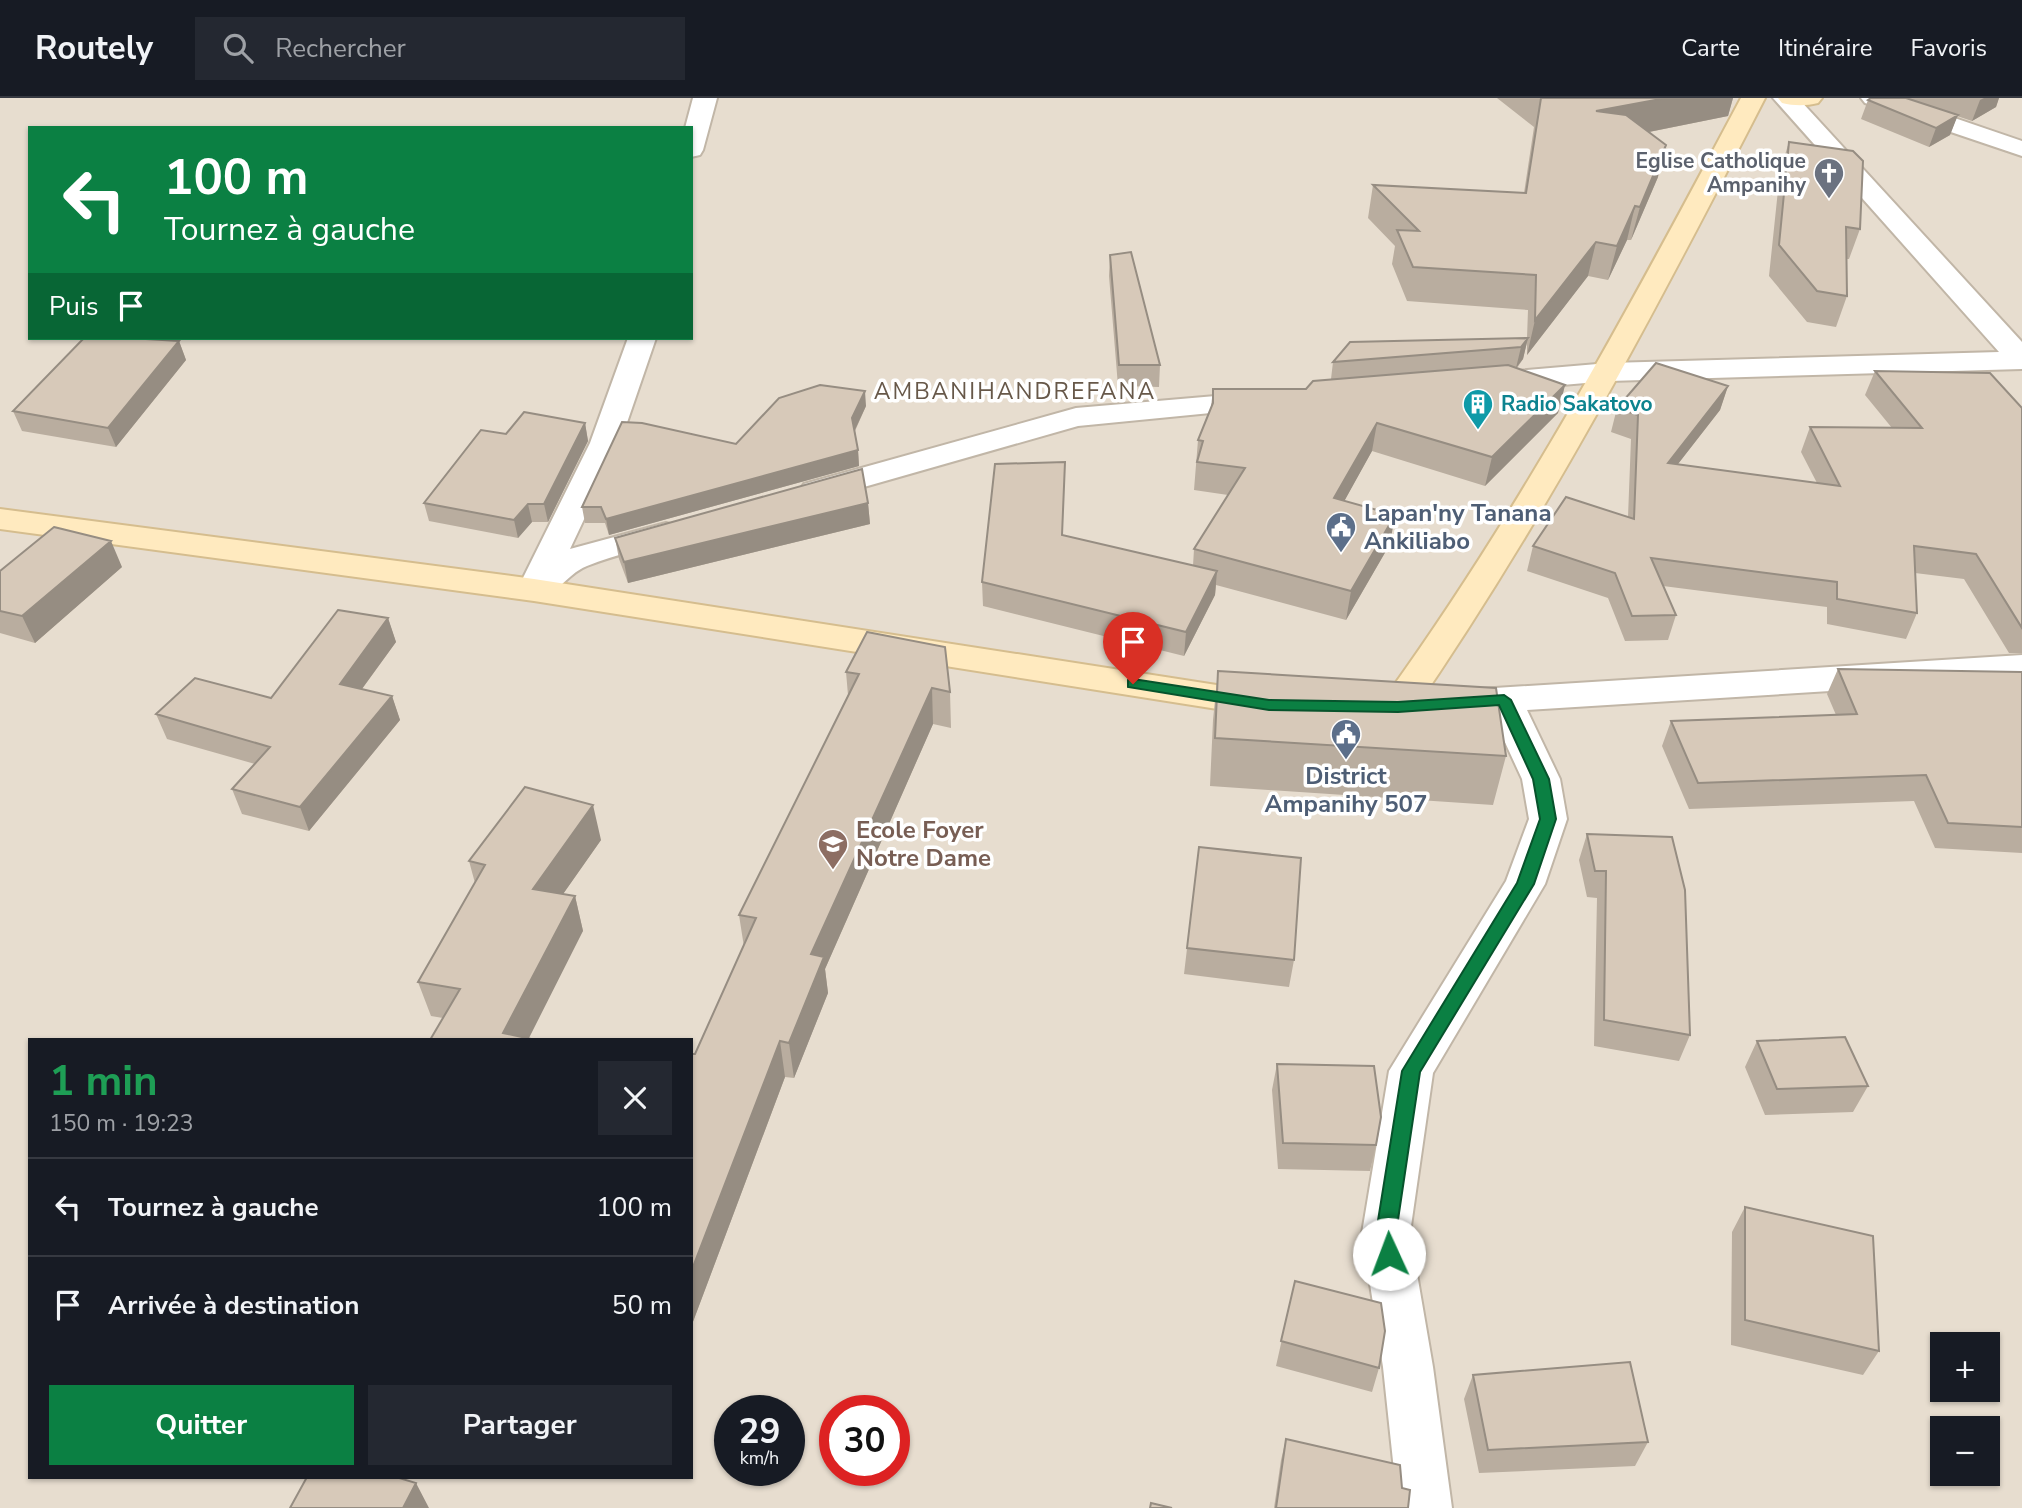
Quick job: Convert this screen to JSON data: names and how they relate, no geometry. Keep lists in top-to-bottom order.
{
  "districts": ["AMBANIHANDREFANA"],
  "places": {
    "church": ["Eglise Catholique Ampanihy"],
    "building": ["Radio Sakatovo"],
    "public building": ["Lapan'ny Tanana Ankiliabo", "District Ampanihy 507"],
    "school or university": ["Ecole Foyer Notre Dame"]
  },
  "page": {
    "header": "Routely",
    "search": "Rechercher",
    "nav": ["Carte", "Itinéraire", "Favoris"],
    "turn": ["100 m", "Tournez à gauche"],
    "then": "Puis",
    "heading": ["1 min", "150 m · 19:23"],
    "list": [
      {
        "name": "Tournez à gauche",
        "value": "100 m"
      },
      {
        "name": "Arrivée à destination",
        "value": "50 m"
      }
    ],
    "map_buttons": ["+", "−"],
    "buttons": ["Quitter", "Partager"],
    "speed": "29 km/h",
    "limit": "30"
  }
}
